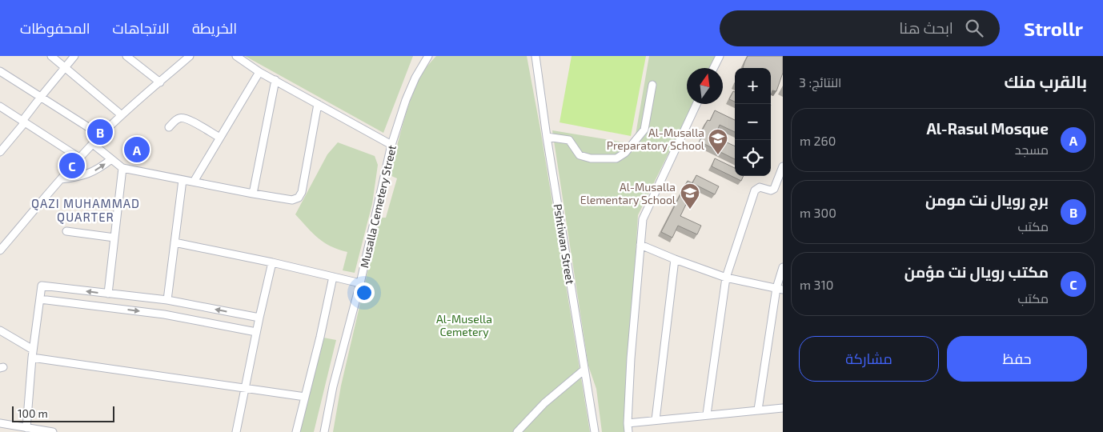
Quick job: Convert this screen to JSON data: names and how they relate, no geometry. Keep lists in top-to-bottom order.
{
  "streets": {
    "street": ["Musalla Cemetery Street", "Pshtiwan Street"]
  },
  "districts": ["QAZI MUHAMMAD QUARTER"],
  "parks": ["Al-Musella Cemetery"],
  "places": {
    "school or university": ["Al-Musalla Preparatory School", "Al-Musalla Elementary School"]
  },
  "scale_bar": "100 m",
  "north": "top",
  "page": {
    "header": "Strollr",
    "search": "ابحث هنا",
    "nav": ["الخريطة", "الاتجاهات", "المحفوظات"],
    "heading": ["بالقرب منك", "النتائج: 3"],
    "map_buttons": ["+", "−"],
    "list": [
      {
        "mark": "A",
        "name": "Al-Rasul Mosque",
        "note": "مسجد",
        "value": "260 m"
      },
      {
        "mark": "B",
        "name": "برج رويال نت مومن",
        "note": "مكتب",
        "value": "300 m"
      },
      {
        "mark": "C",
        "name": "مكتب رويال نت مؤمن",
        "note": "مكتب",
        "value": "310 m"
      }
    ],
    "pins": ["B", "A", "C"],
    "buttons": ["حفظ", "مشاركة"],
    "scale": "100 m"
  }
}
